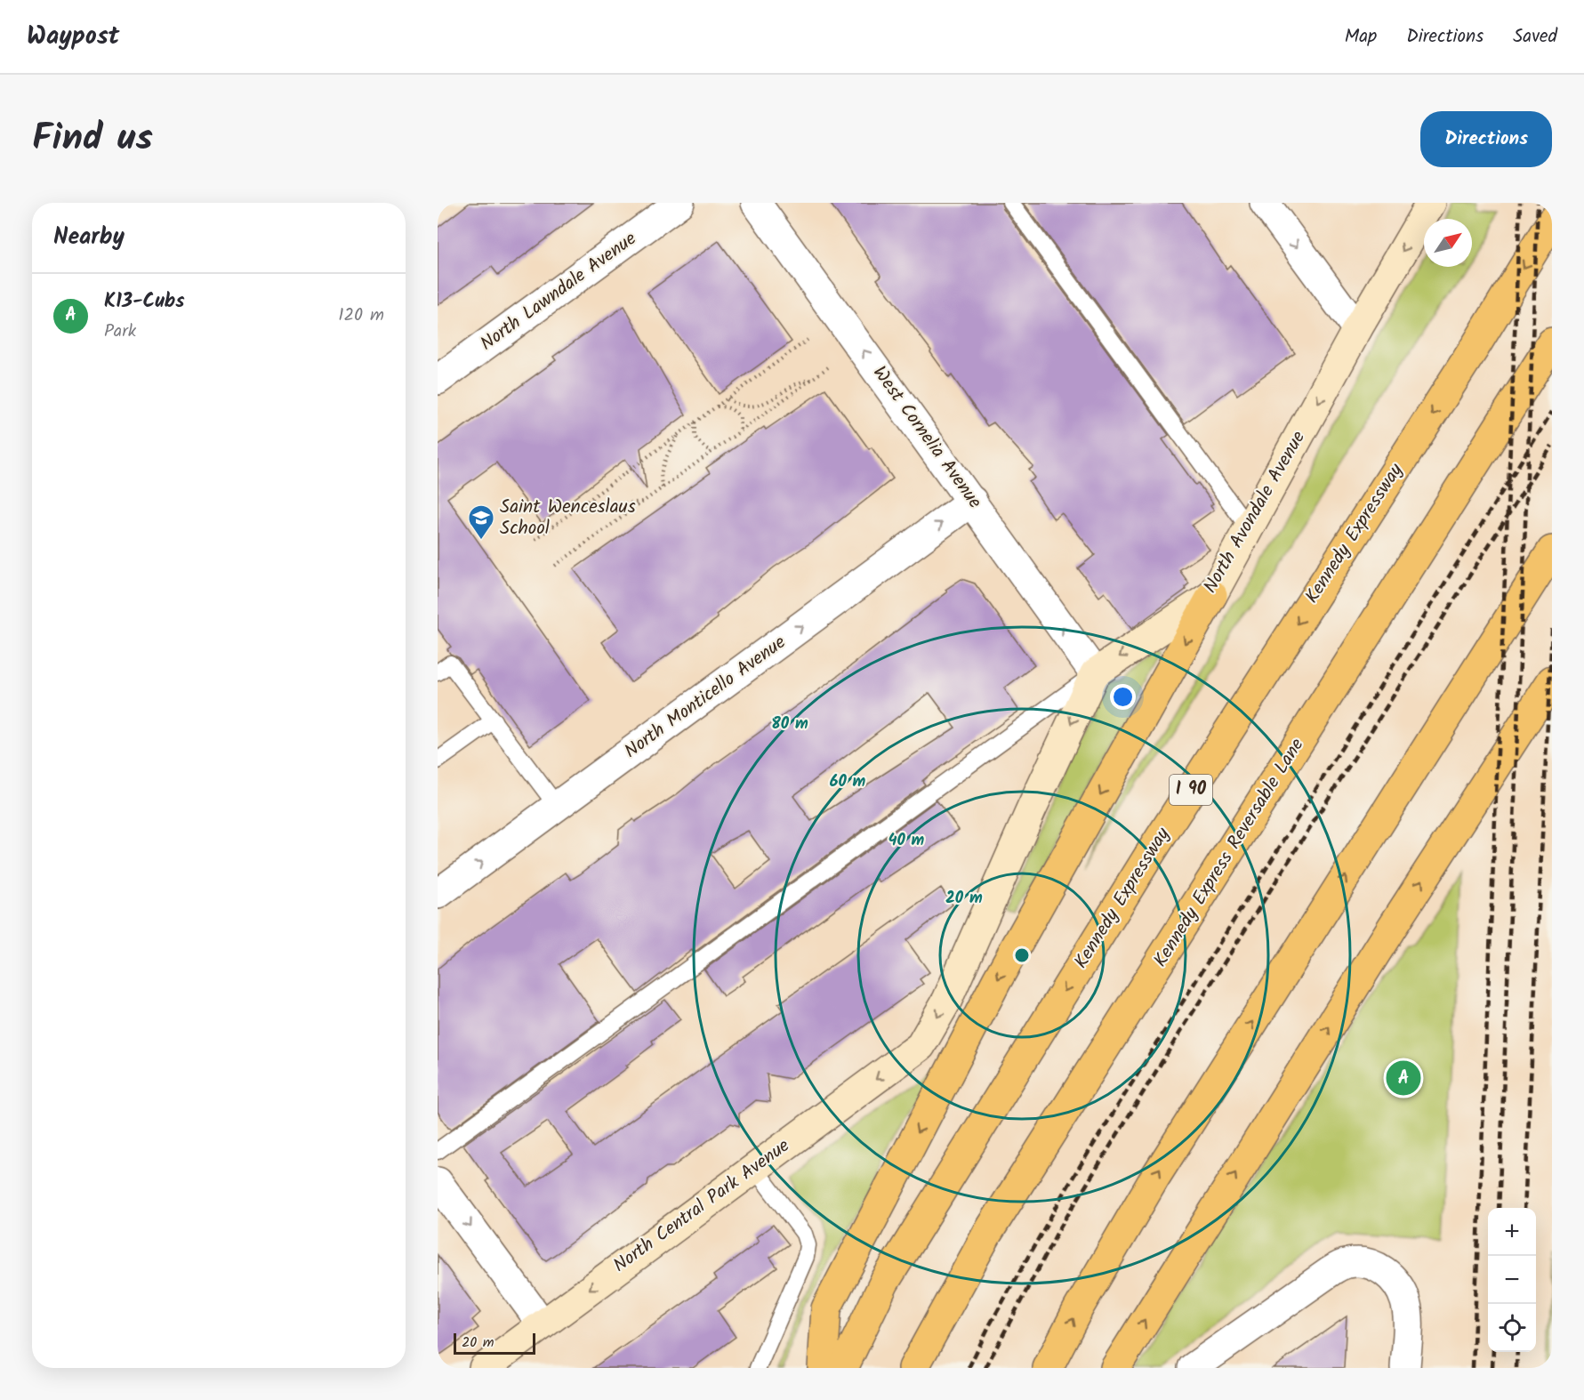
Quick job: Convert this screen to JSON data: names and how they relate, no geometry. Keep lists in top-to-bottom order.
{
  "streets": {
    "highway": ["Kennedy Expressway", "I 90", "Kennedy Express Reversable Lane"],
    "street": [
      "North Lawndale Avenue",
      "West Cornelia Avenue",
      "North Avondale Avenue",
      "North Monticello Avenue",
      "North Central Park Avenue"
    ]
  },
  "crossings": [
    ["West Cornelia Avenue", "North Avondale Avenue"],
    ["West Cornelia Avenue", "North Monticello Avenue"],
    ["West Cornelia Avenue", "North Central Park Avenue"],
    ["North Avondale Avenue", "North Central Park Avenue"]
  ],
  "one_way": [
    "West Cornelia Avenue",
    "North Avondale Avenue",
    "North Monticello Avenue",
    "North Central Park Avenue"
  ],
  "places": {
    "school or university": ["Saint Wenceslaus School"]
  },
  "scale_bar": "20 m",
  "north": "top right",
  "page": {
    "header": "Waypost",
    "nav": ["Map", "Directions", "Saved"],
    "title": "Find us",
    "buttons": "Directions",
    "heading": "Nearby",
    "list": [
      {
        "mark": "A",
        "name": "K13-Cubs",
        "note": "Park",
        "value": "120 m"
      }
    ],
    "pins": "A",
    "map_buttons": ["+", "−"],
    "scale": "20 m"
  },
  "rings": [
    "80 m",
    "60 m",
    "40 m",
    "20 m"
  ]
}
